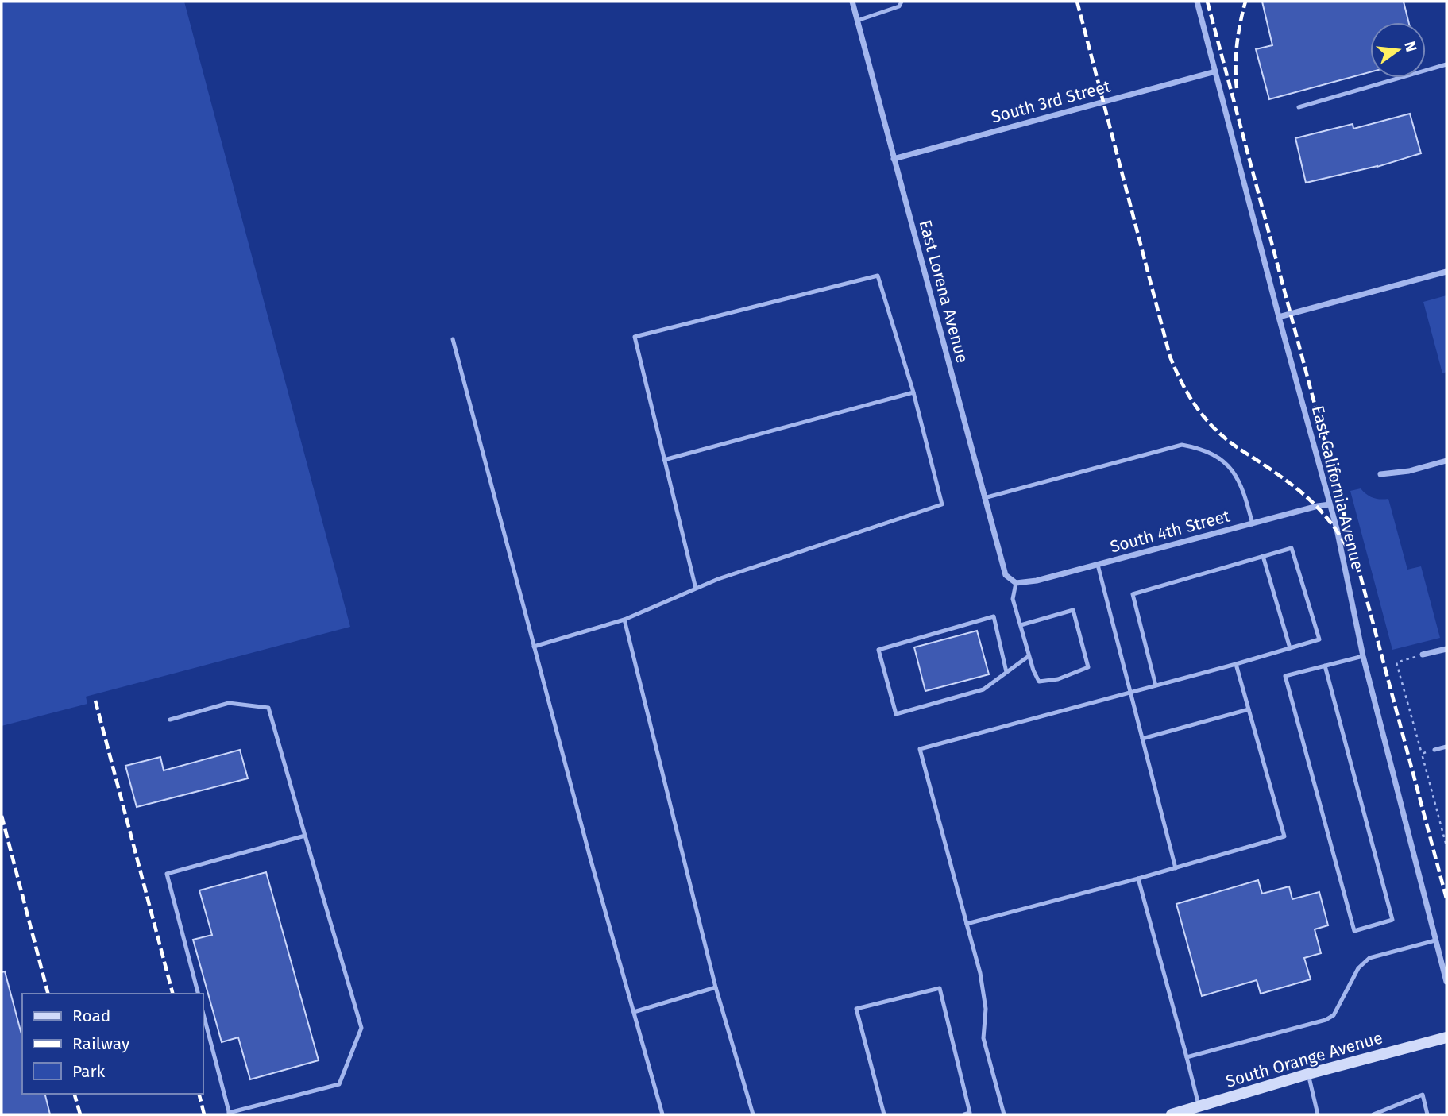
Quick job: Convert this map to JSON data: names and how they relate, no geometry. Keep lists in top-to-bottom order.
{
  "streets": {
    "street": [
      "South 3rd Street",
      "East Lorena Avenue",
      "East California Avenue",
      "South 4th Street",
      "South Orange Avenue"
    ]
  },
  "crossings": [
    ["South 3rd Street", "East Lorena Avenue"],
    ["South 3rd Street", "East California Avenue"],
    ["East Lorena Avenue", "South 4th Street"],
    ["East California Avenue", "South 4th Street"]
  ],
  "legend": ["Road", "Railway", "Park"],
  "north": "right"
}
